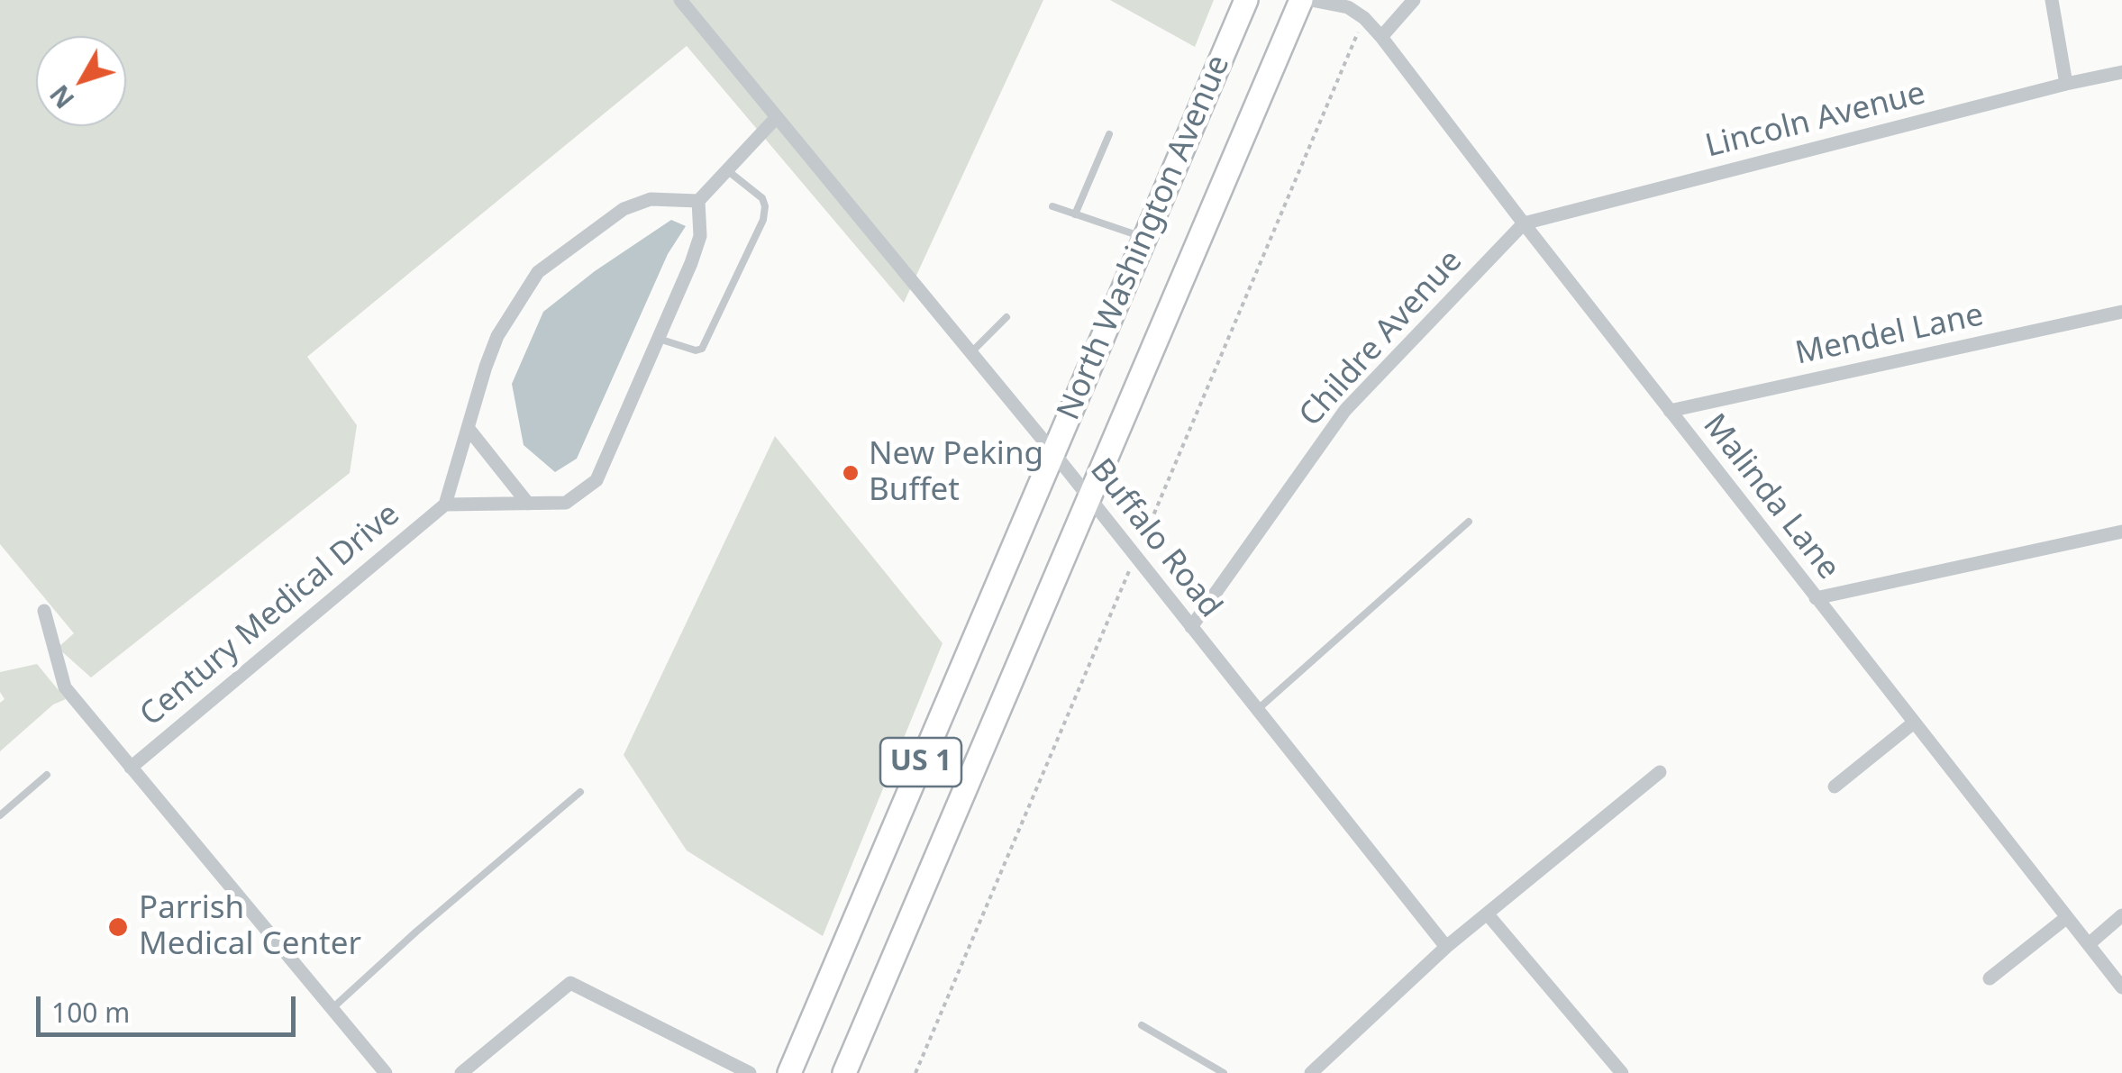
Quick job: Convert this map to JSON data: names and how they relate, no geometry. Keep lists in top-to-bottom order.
{
  "streets": {
    "main road": ["North Washington Avenue", "US 1"],
    "street": [
      "Lincoln Avenue",
      "Mendel Lane",
      "Childre Avenue",
      "Malinda Lane",
      "Buffalo Road",
      "Century Medical Drive"
    ]
  },
  "crossings": [
    ["Lincoln Avenue", "Childre Avenue"],
    ["Lincoln Avenue", "Malinda Lane"],
    ["North Washington Avenue", "Buffalo Road"],
    ["Mendel Lane", "Malinda Lane"],
    ["Childre Avenue", "Malinda Lane"],
    ["Childre Avenue", "Buffalo Road"]
  ],
  "places": ["New Peking Buffet", "Parrish Medical Center"],
  "scale_bar": "100 m",
  "north": "bottom left"
}
